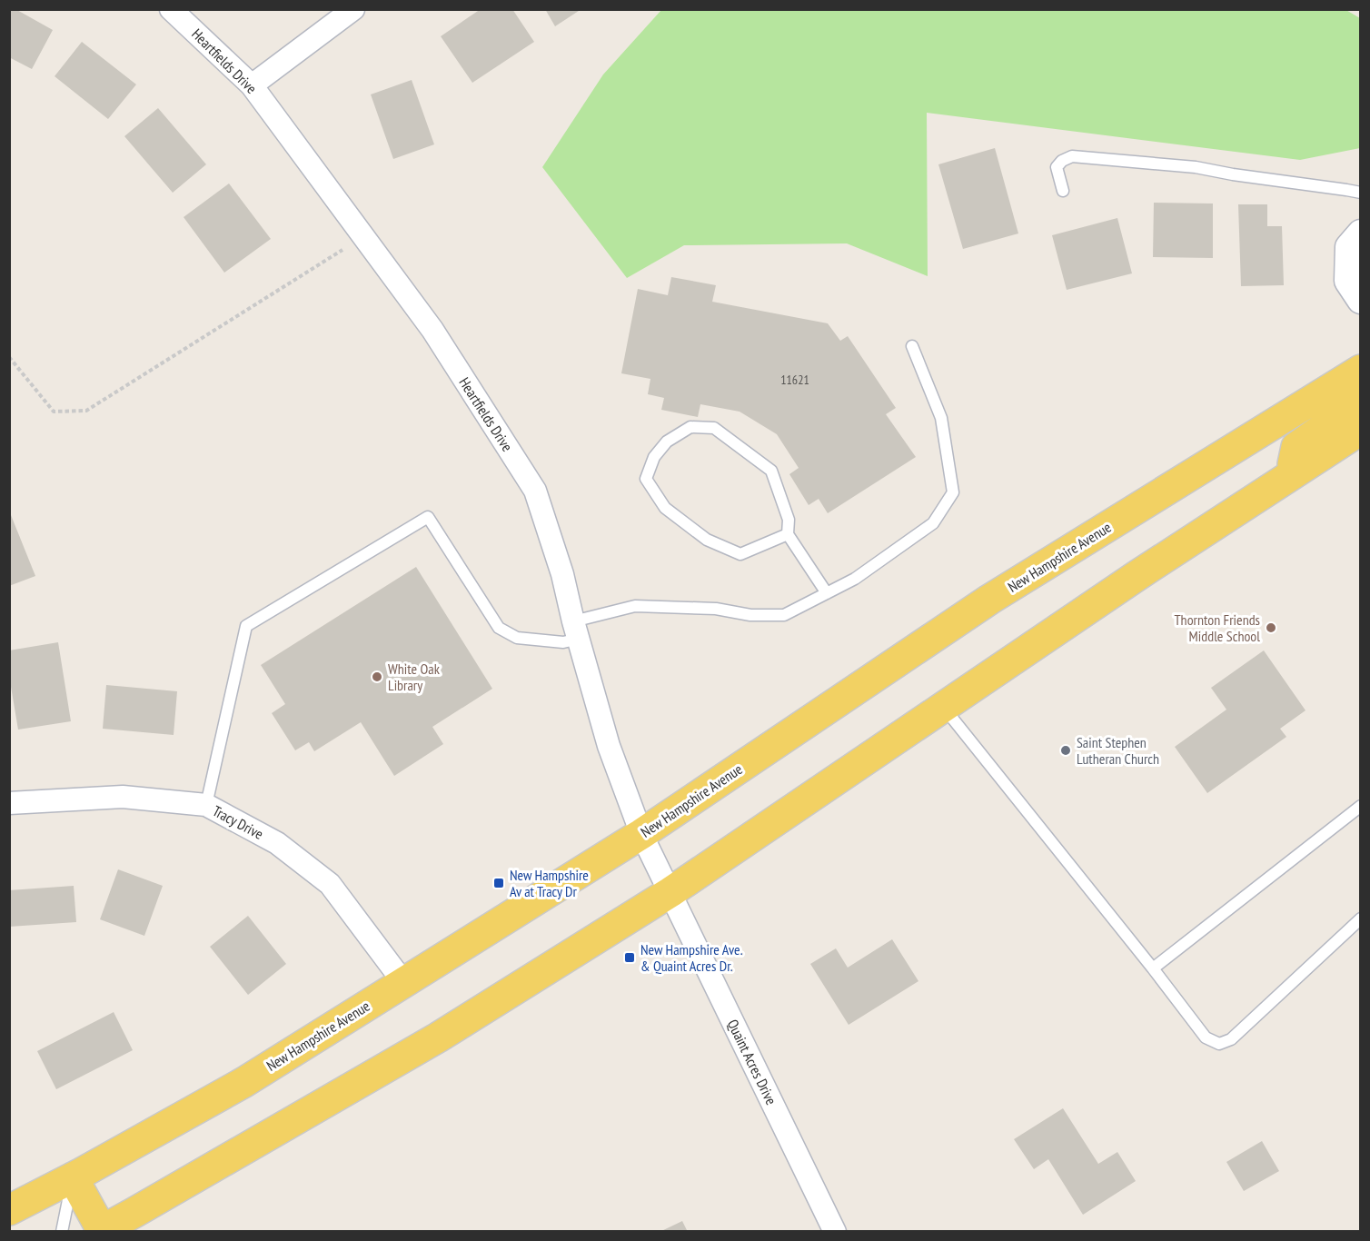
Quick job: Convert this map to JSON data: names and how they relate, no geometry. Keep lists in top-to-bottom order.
{
  "streets": {
    "main road": ["New Hampshire Avenue"],
    "street": ["Heartfields Drive", "Tracy Drive", "Quaint Acres Drive"]
  },
  "crossings": [
    ["Heartfields Drive", "New Hampshire Avenue"],
    ["Heartfields Drive", "Quaint Acres Drive"],
    ["New Hampshire Avenue", "Tracy Drive"]
  ],
  "places": {
    "other": ["Thornton Friends Middle School", "White Oak Library", "Saint Stephen Lutheran Church"],
    "transit": ["New Hampshire Av at Tracy Dr", "New Hampshire Ave. & Quaint Acres Dr."]
  },
  "house_numbers": ["11621"]
}
